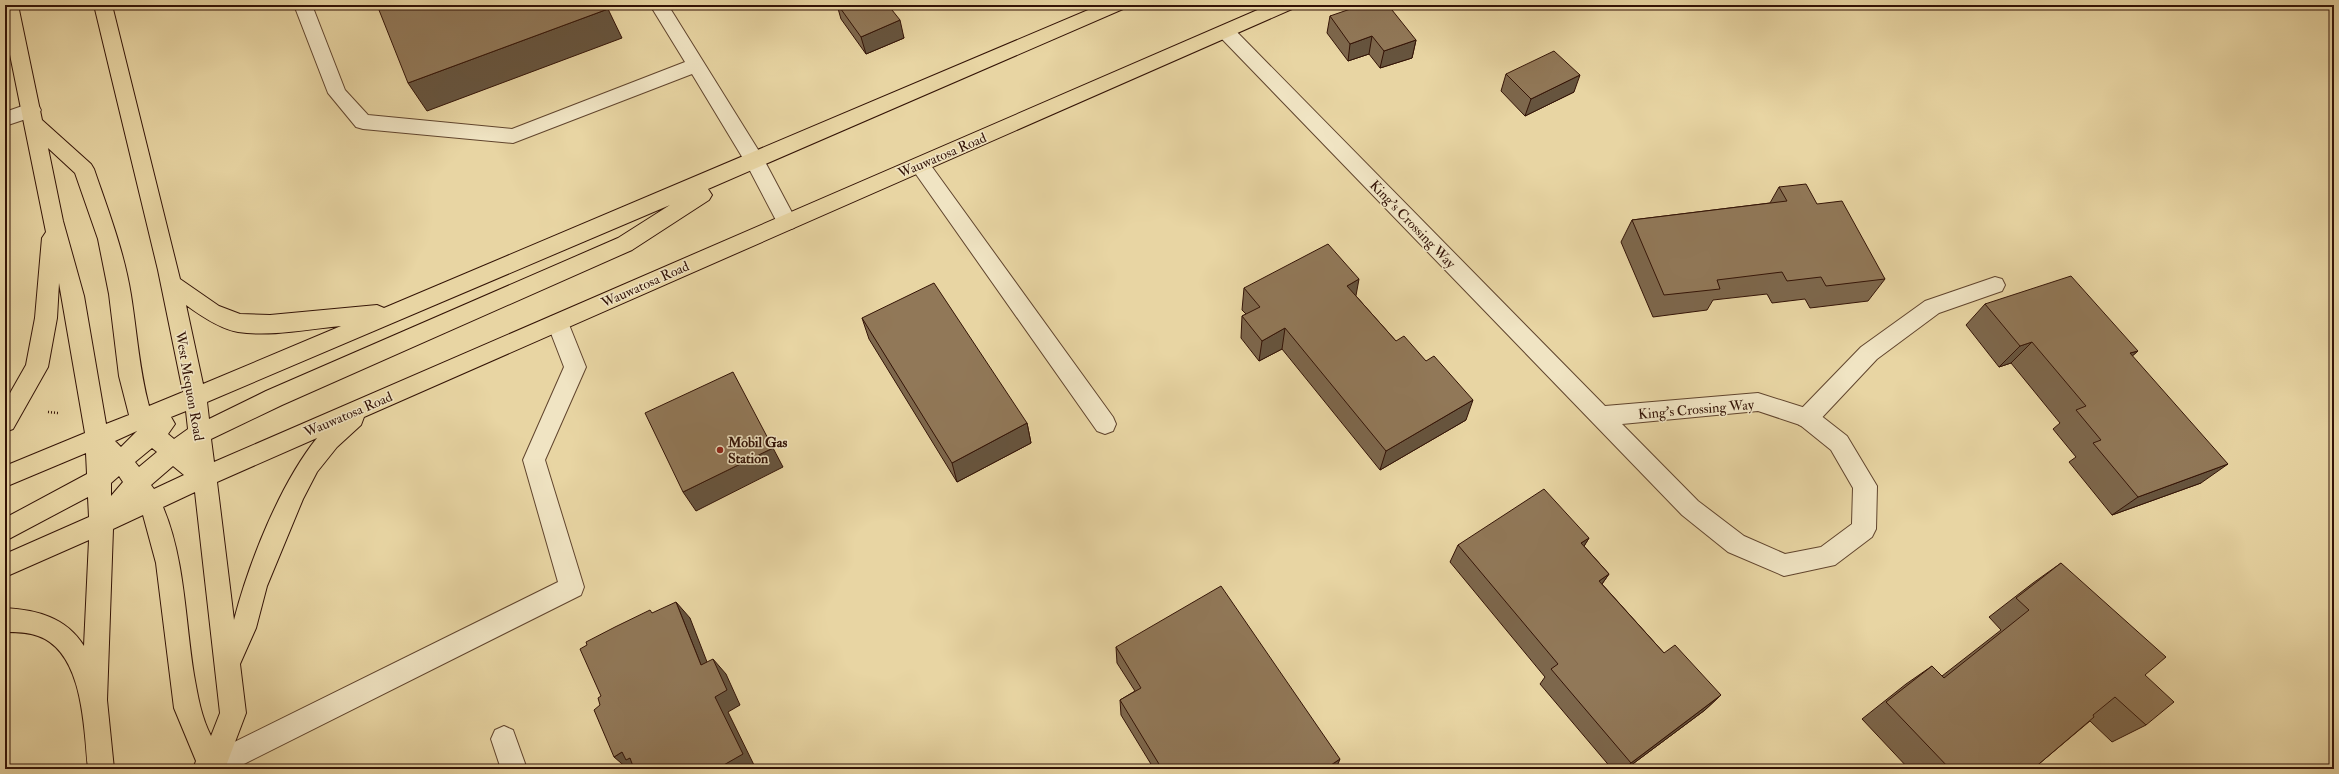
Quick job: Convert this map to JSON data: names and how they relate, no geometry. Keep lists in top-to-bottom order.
{
  "streets": {
    "main road": ["Wauwatosa Road", "West Mequon Road"],
    "street": ["King's Crossing Way"]
  },
  "crossings": [
    ["Wauwatosa Road", "King's Crossing Way"],
    ["Wauwatosa Road", "West Mequon Road"]
  ],
  "places": ["Mobil Gas Station"]
}
